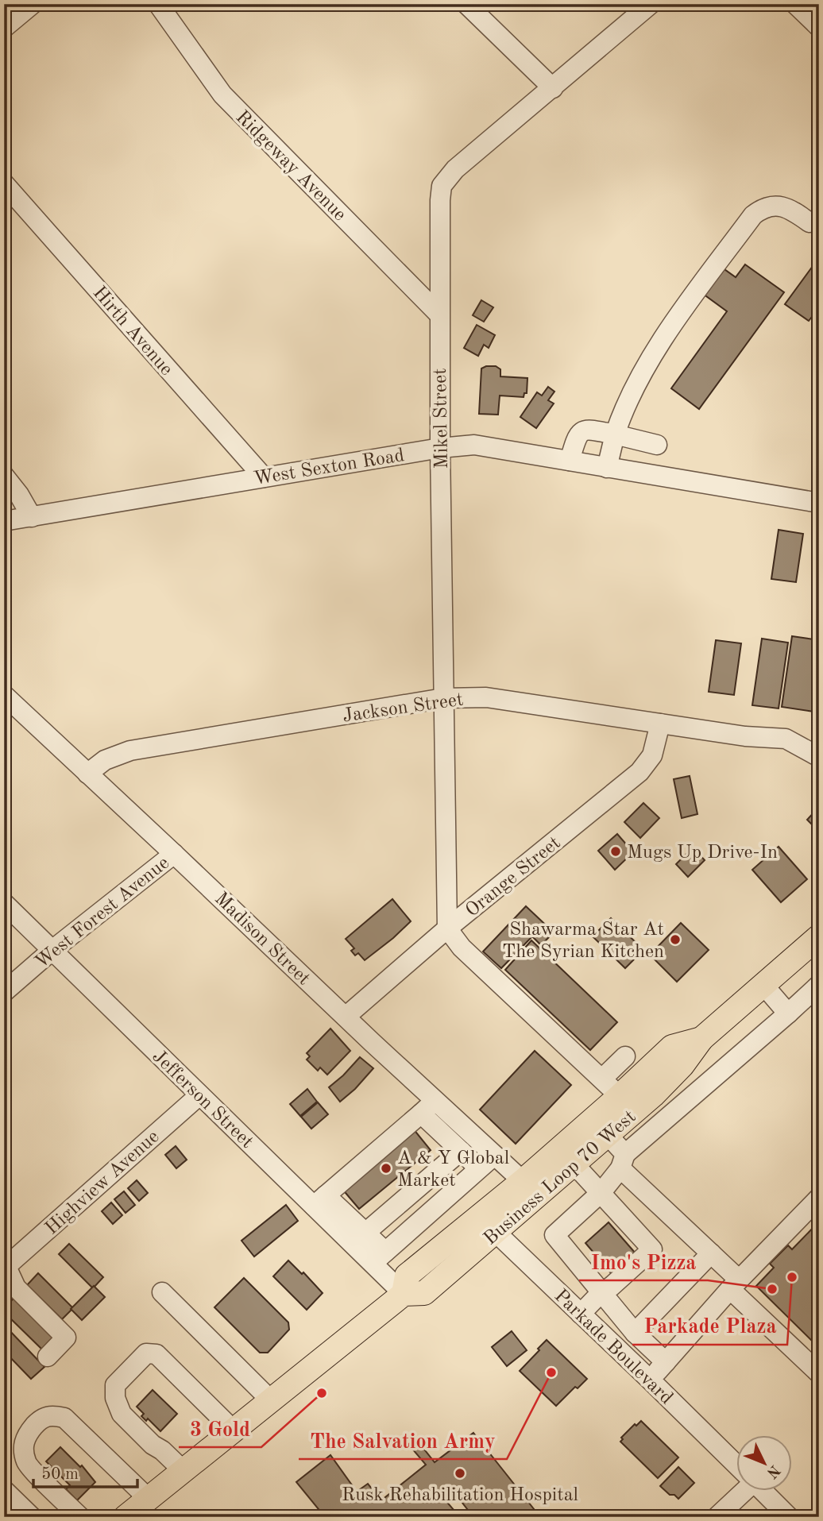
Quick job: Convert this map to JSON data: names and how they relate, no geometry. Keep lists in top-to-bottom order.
{
  "streets": {
    "main road": ["Business Loop 70 West"],
    "street": [
      "Ridgeway Avenue",
      "Hirth Avenue",
      "Mikel Street",
      "West Sexton Road",
      "Jackson Street",
      "Orange Street",
      "West Forest Avenue",
      "Madison Street",
      "Jefferson Street",
      "Highview Avenue",
      "Parkade Boulevard"
    ]
  },
  "crossings": [
    ["Ridgeway Avenue", "Mikel Street"],
    ["Hirth Avenue", "West Sexton Road"],
    ["Mikel Street", "West Sexton Road"],
    ["Mikel Street", "Jackson Street"],
    ["Mikel Street", "Orange Street"],
    ["Jackson Street", "Orange Street"],
    ["Jackson Street", "Madison Street"],
    ["Orange Street", "Madison Street"],
    ["West Forest Avenue", "Madison Street"],
    ["West Forest Avenue", "Jefferson Street"],
    ["Madison Street", "Business Loop 70 West"],
    ["Jefferson Street", "Business Loop 70 West"],
    ["Jefferson Street", "Highview Avenue"],
    ["Business Loop 70 West", "Parkade Boulevard"]
  ],
  "places": [
    "Mugs Up Drive-In",
    "Shawarma Star At The Syrian Kitchen",
    "A & Y Global Market",
    "Parkade Plaza",
    "Imo's Pizza",
    "The Salvation Army",
    "3 Gold",
    "Rusk Rehabilitation Hospital"
  ],
  "scale_bar": "50 m",
  "north": "bottom right"
}
